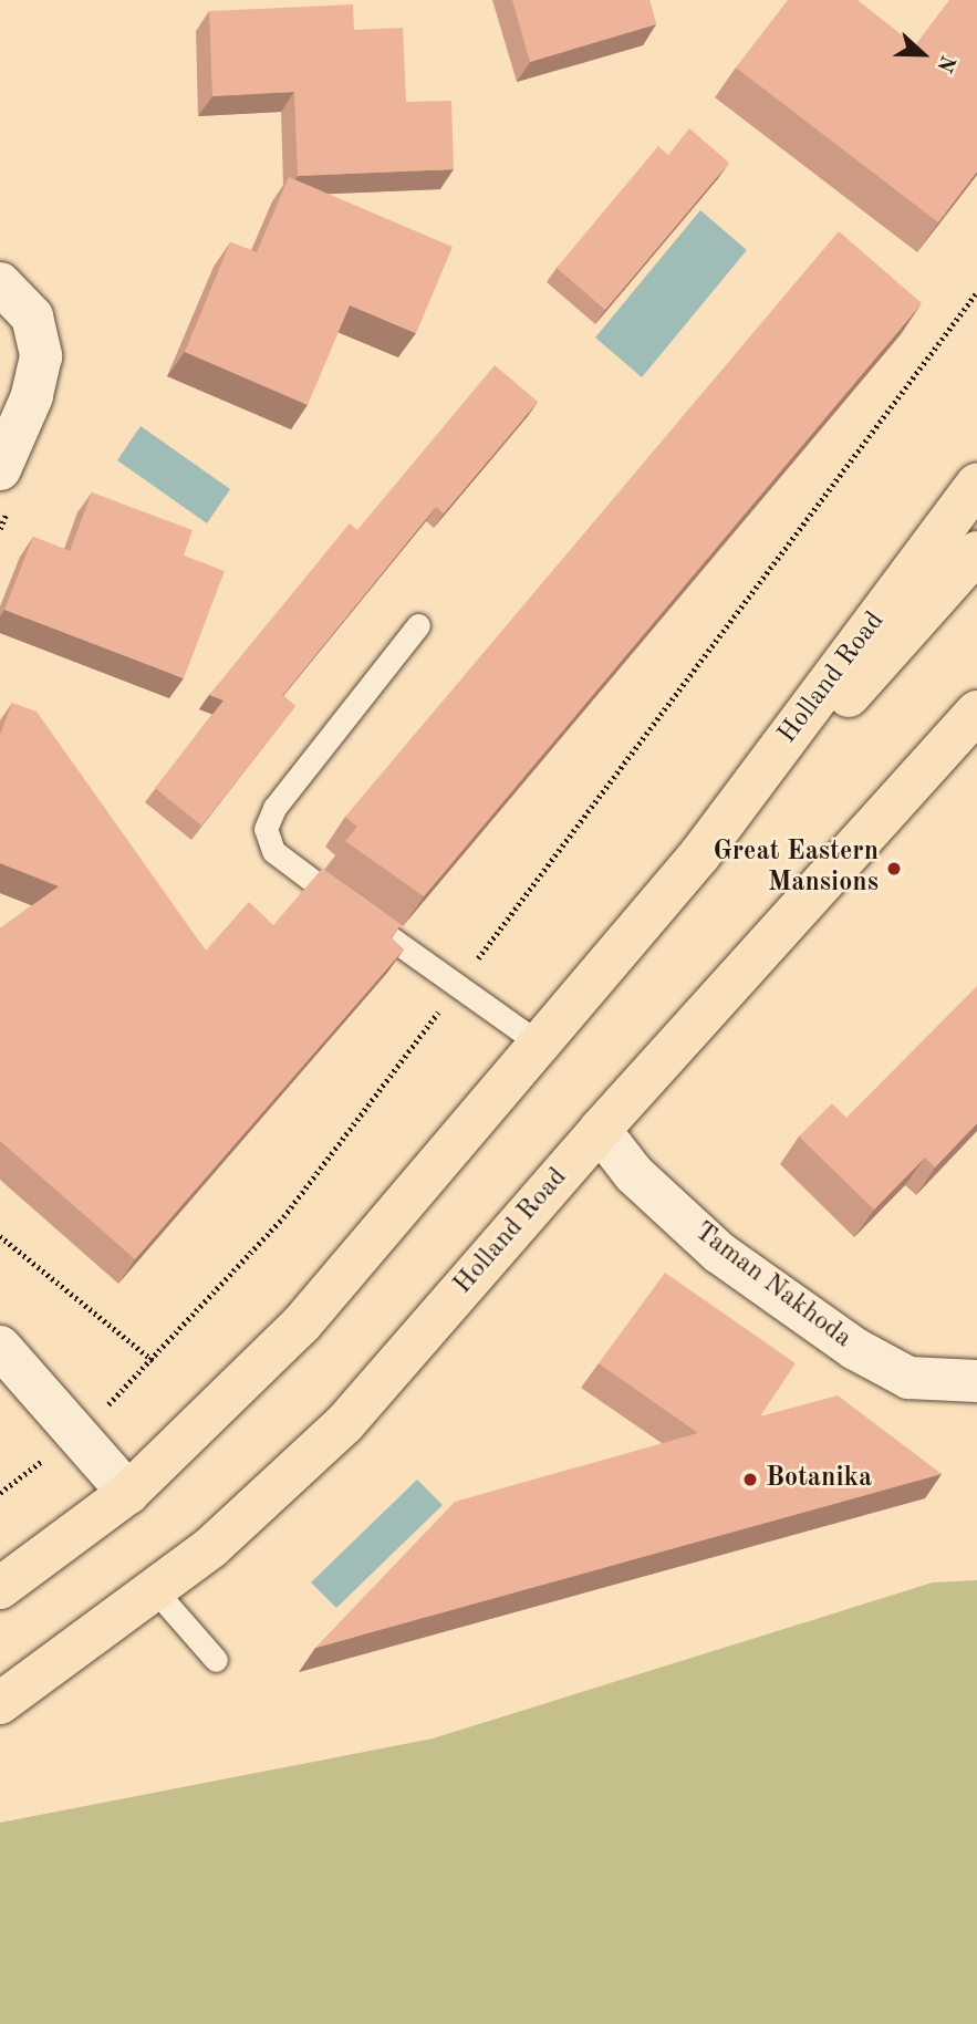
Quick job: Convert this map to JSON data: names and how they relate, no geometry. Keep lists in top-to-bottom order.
{
  "streets": {
    "main road": ["Holland Road"],
    "street": ["Taman Nakhoda"]
  },
  "crossings": [
    ["Holland Road", "Taman Nakhoda"]
  ],
  "places": ["Great Eastern Mansions", "Botanika"],
  "north": "right"
}
